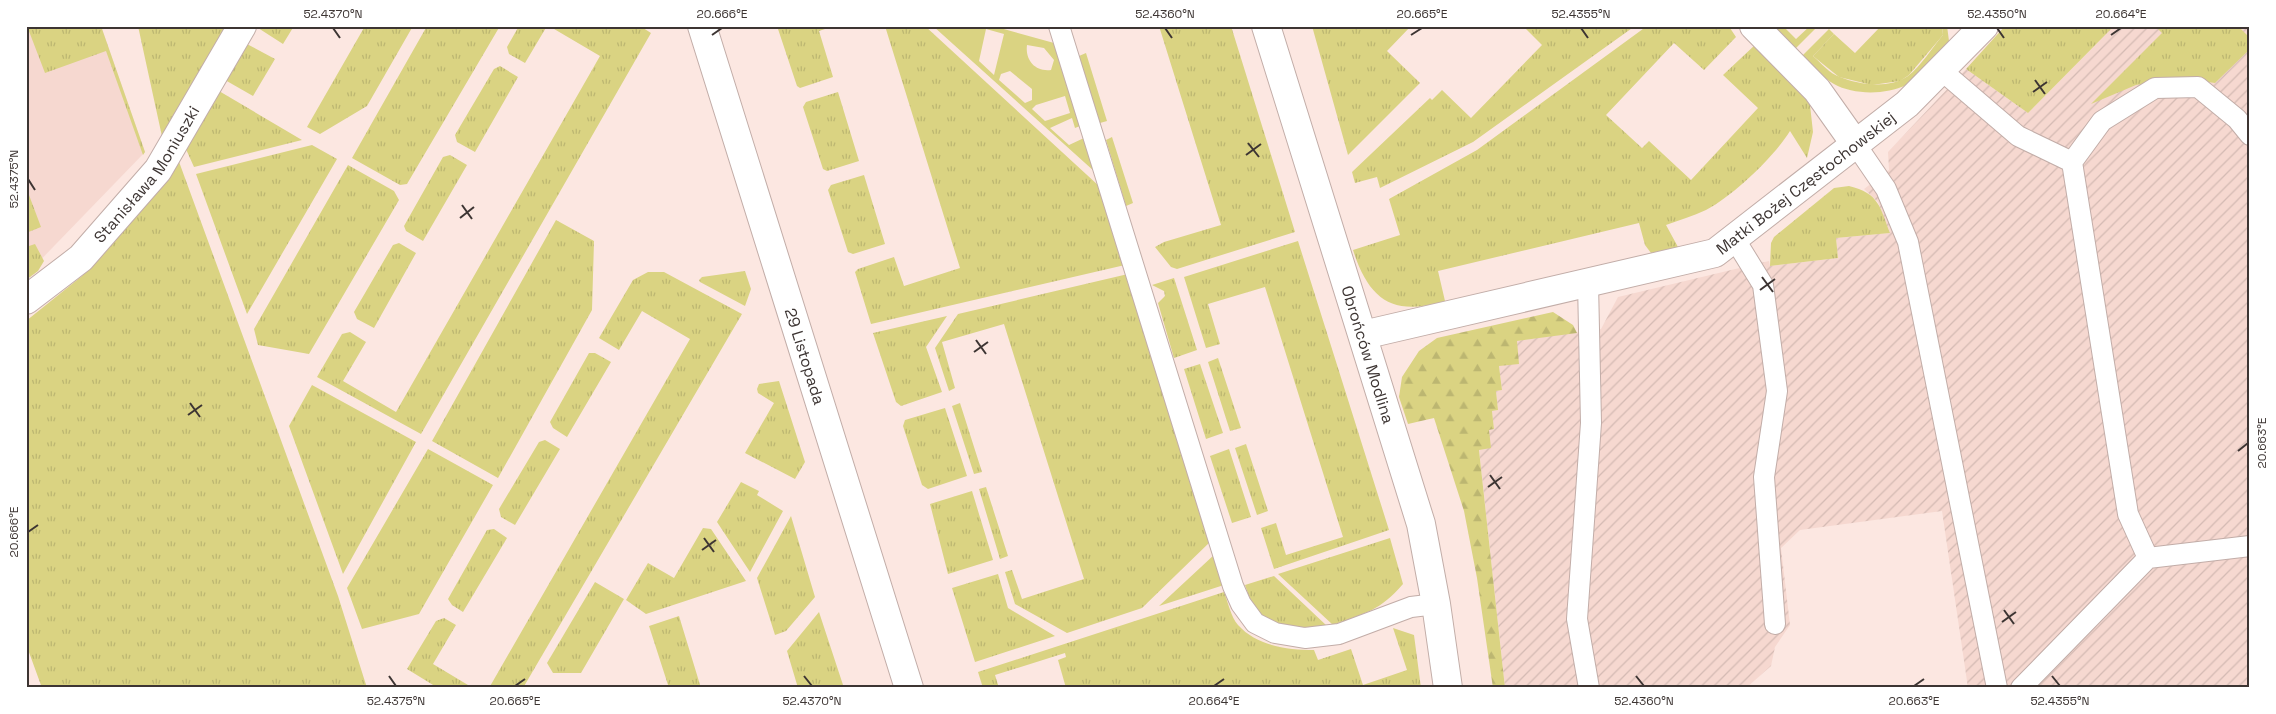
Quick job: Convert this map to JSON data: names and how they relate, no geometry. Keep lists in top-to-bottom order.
{
  "streets": {
    "street": [
      "Stanisława Moniuszki",
      "Matki Bożej Częstochowskiej",
      "Obrońców Modlina",
      "29 Listopada"
    ]
  },
  "crossings": [
    ["Matki Bożej Częstochowskiej", "Obrońców Modlina"]
  ],
  "coordinates": [
    "52.4370°N",
    "20.666°E",
    "52.4360°N",
    "20.665°E",
    "52.4355°N",
    "52.4350°N",
    "20.664°E",
    "52.4375°N",
    "20.663°E"
  ]
}
